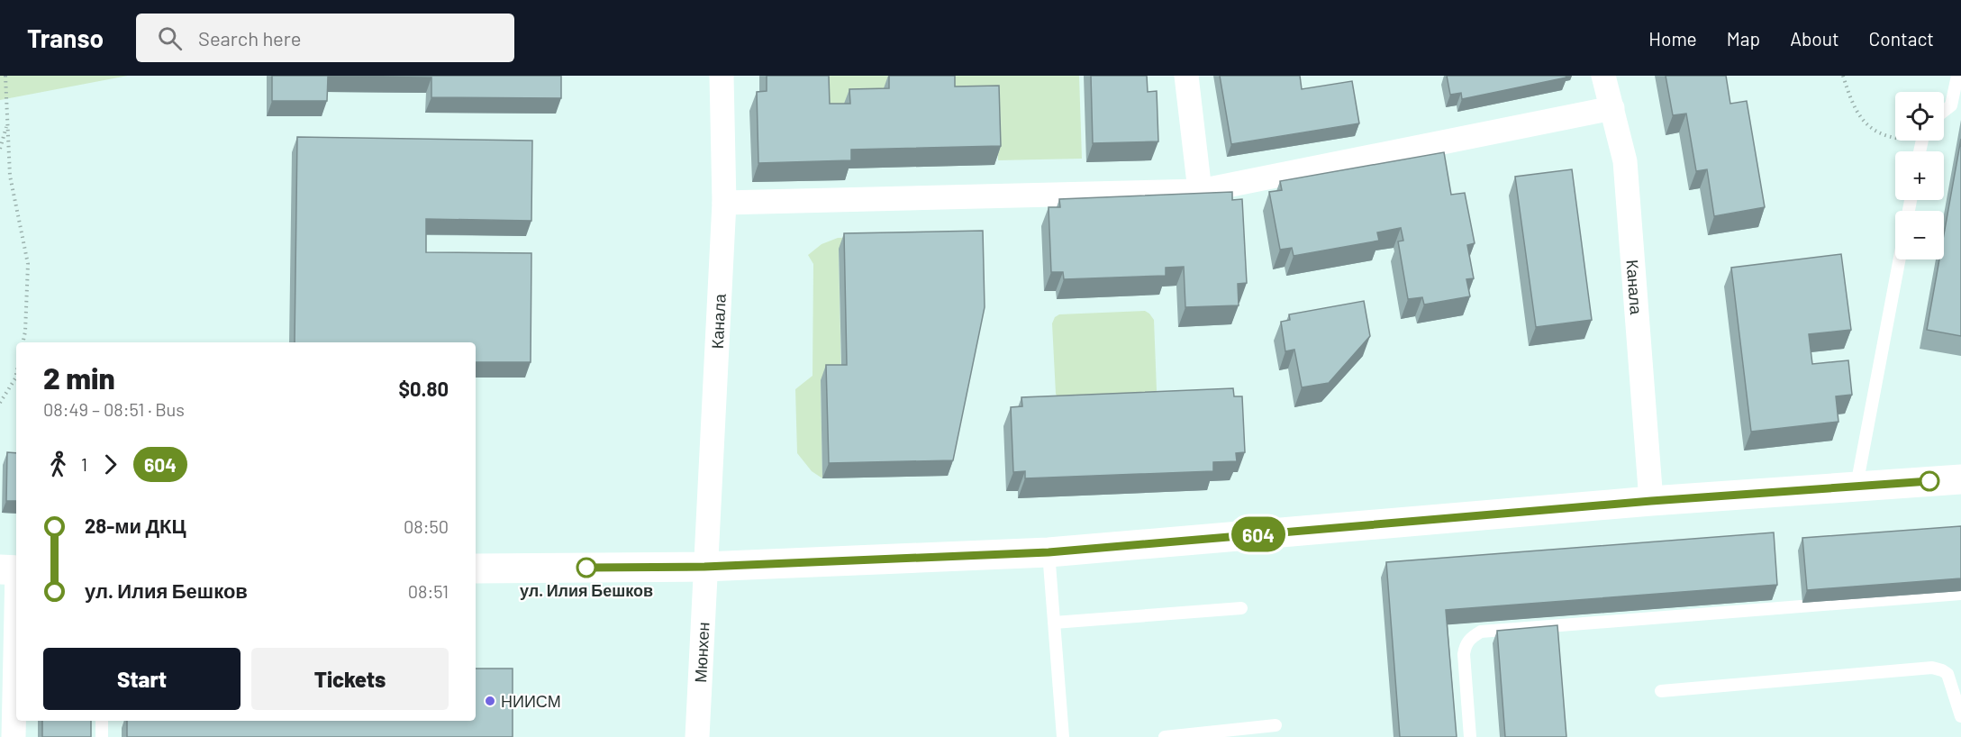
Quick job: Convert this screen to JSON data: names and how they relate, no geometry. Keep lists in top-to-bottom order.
{
  "streets": {
    "street": ["Канала", "Мюнхен"]
  },
  "crossings": [
    ["Канала", "Мюнхен"]
  ],
  "places": ["ул. Илия Бешков", "НИИСМ"],
  "lines": ["bus line 604"],
  "page": {
    "header": "Transo",
    "search": "Search here",
    "nav": [
      "Home",
      "Map",
      "About",
      "Contact"
    ],
    "on_map": "604",
    "map_buttons": ["+", "−"],
    "heading": ["2 min", "08:49 – 08:51 · Bus", "$0.80"],
    "legs": ["1", "604"],
    "list": [
      {
        "name": "28-ми ДКЦ",
        "value": "08:50"
      },
      {
        "name": "ул. Илия Бешков",
        "value": "08:51"
      }
    ],
    "buttons": ["Start", "Tickets"]
  }
}
